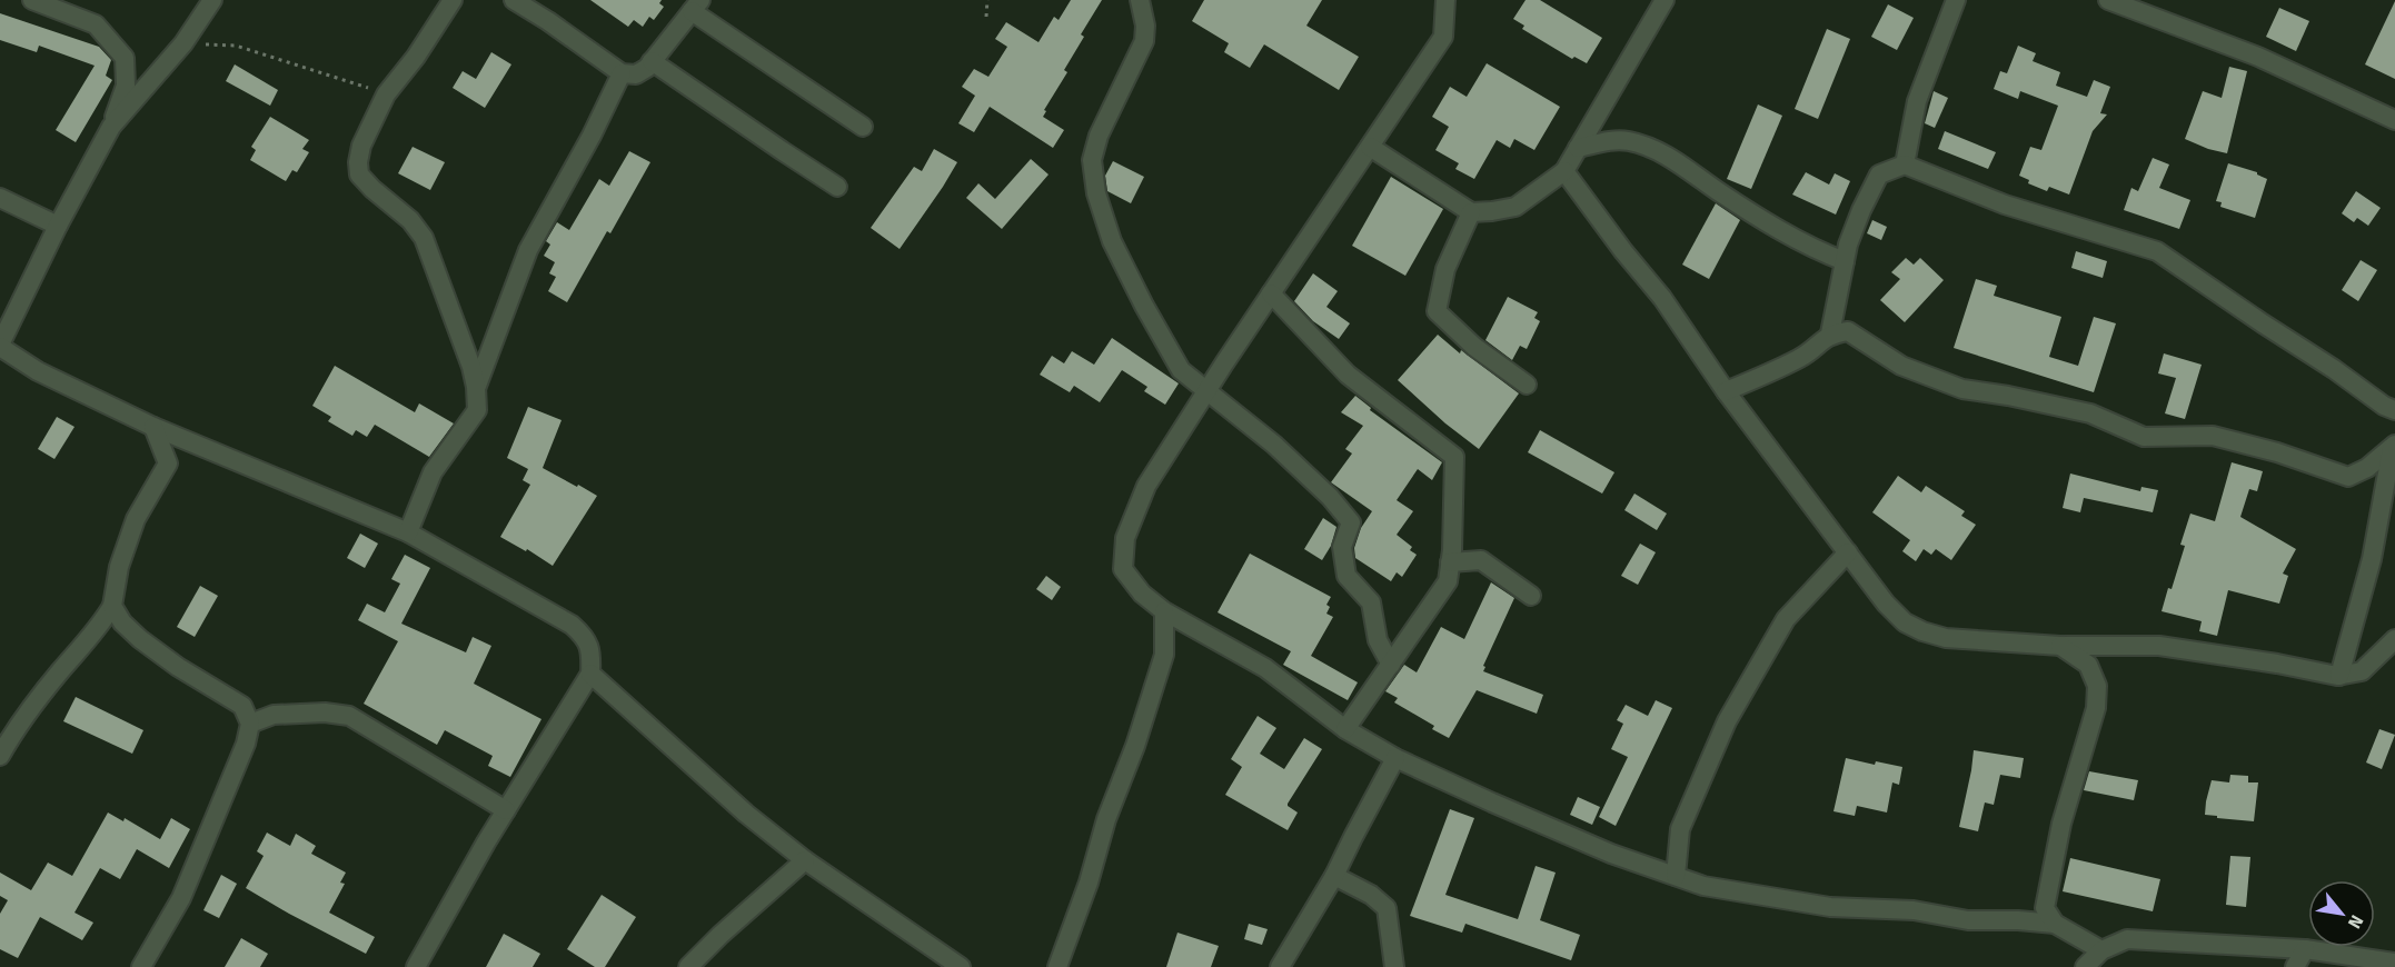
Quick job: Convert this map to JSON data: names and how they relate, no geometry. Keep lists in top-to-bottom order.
{
  "north": "bottom right"
}
